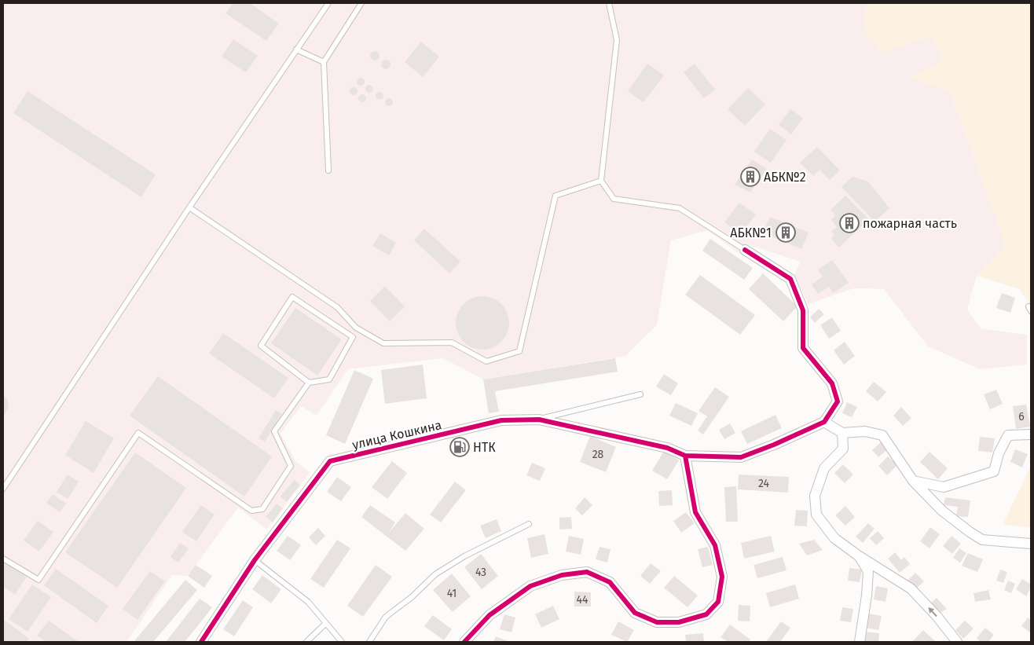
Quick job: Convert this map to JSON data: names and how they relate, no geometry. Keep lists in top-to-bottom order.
{
  "streets": {
    "street": ["улица Кошкина"]
  },
  "places": {
    "building": ["АБК№2", "пожарная часть", "АБК№1"],
    "fuel station": ["НТК"]
  },
  "house_numbers": [
    "6",
    "28",
    "24",
    "43",
    "41",
    "44"
  ]
}
